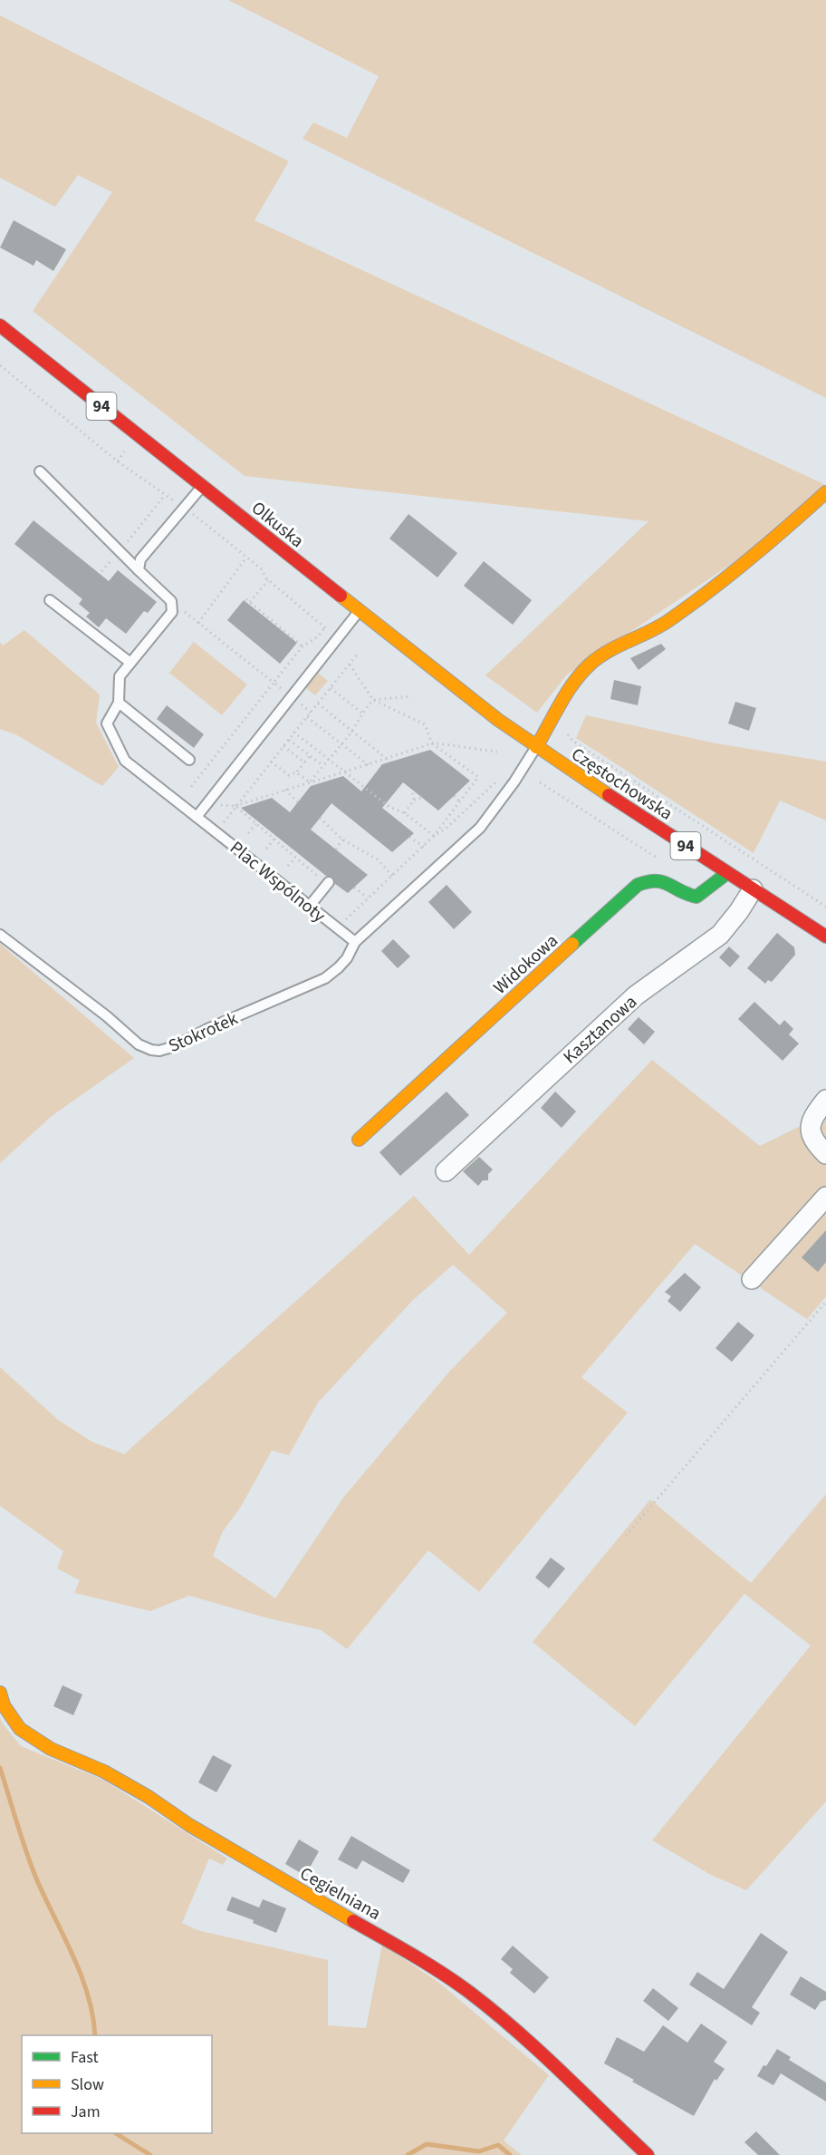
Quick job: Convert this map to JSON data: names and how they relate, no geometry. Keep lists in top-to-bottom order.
{
  "streets": {
    "street": [
      "94",
      "Olkuska",
      "Częstochowska",
      "Widokowa",
      "Kasztanowa",
      "Cegielniana"
    ],
    "lane": ["Plac Wspólnoty", "Stokrotek"]
  },
  "crossings": [
    ["Olkuska", "Częstochowska"],
    ["Częstochowska", "Widokowa"],
    ["Częstochowska", "Kasztanowa"],
    ["Plac Wspólnoty", "Stokrotek"]
  ],
  "legend": ["Fast", "Slow", "Jam"]
}
